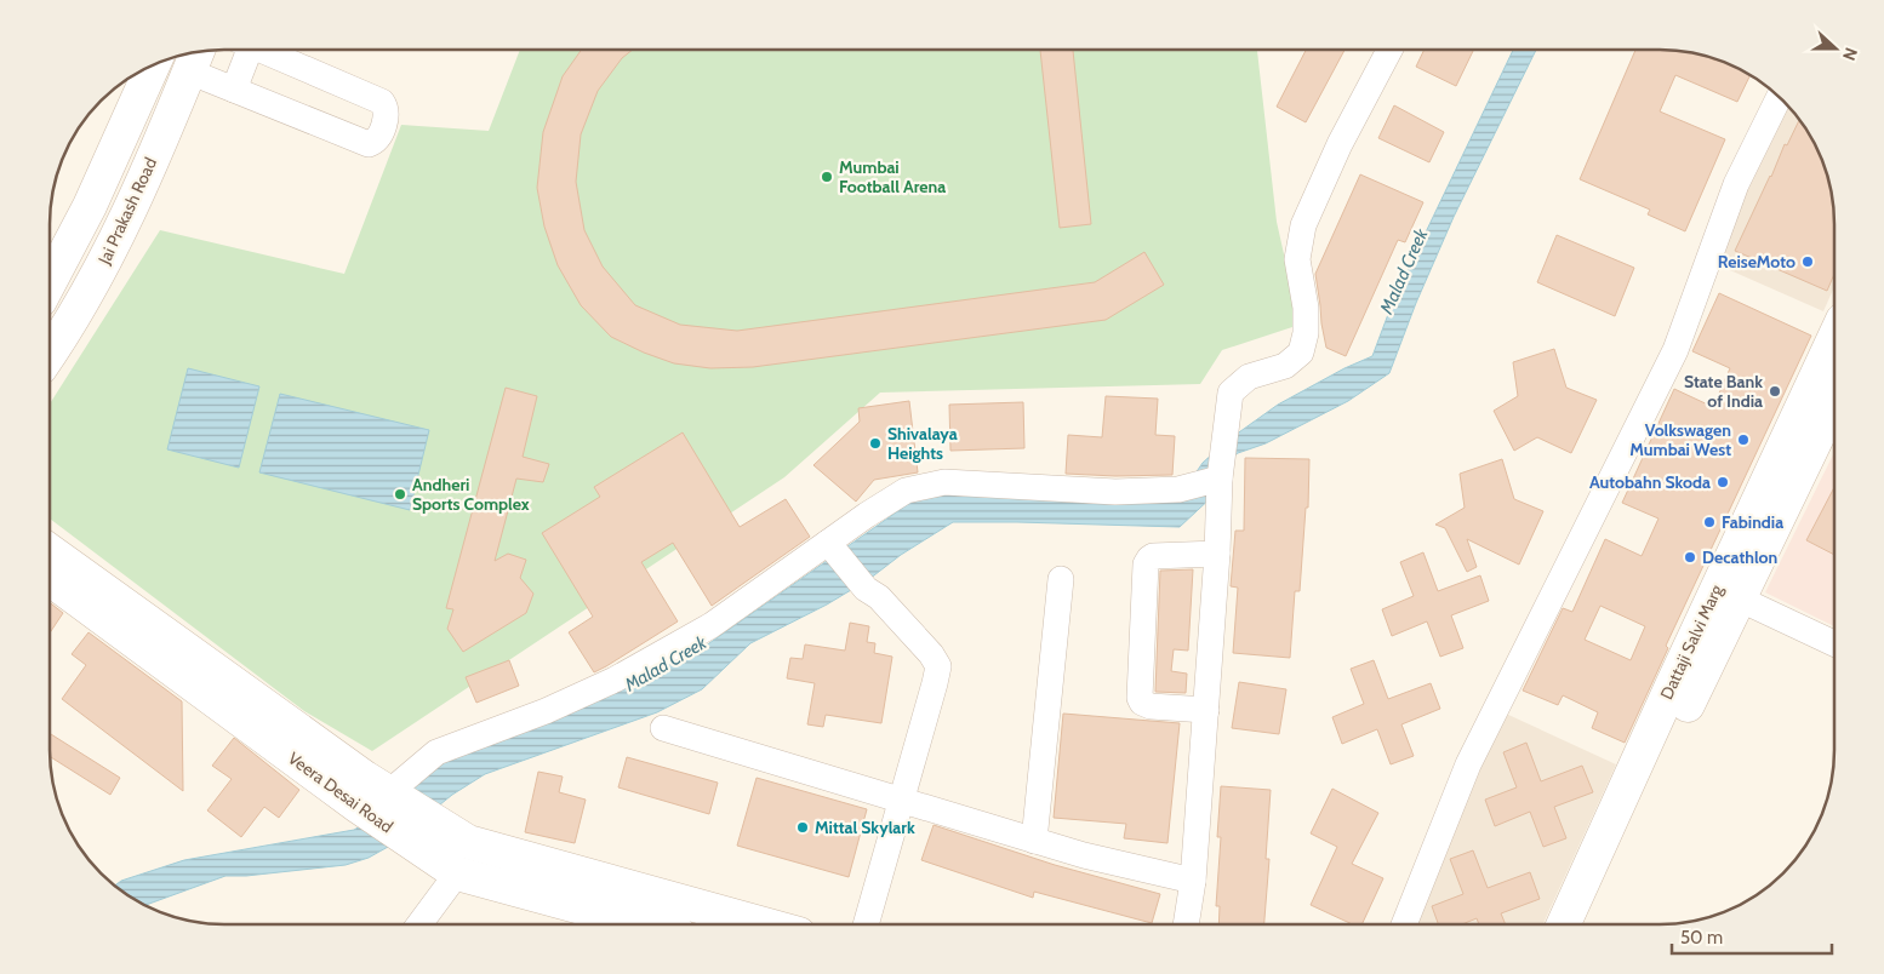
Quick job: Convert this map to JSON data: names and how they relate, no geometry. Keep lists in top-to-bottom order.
{
  "streets": {
    "street": ["Jai Prakash Road", "Dattaji Salvi Marg", "Veera Desai Road"]
  },
  "water": ["Malad Creek"],
  "places": [
    "Mumbai Football Arena",
    "ReiseMoto",
    "State Bank of India",
    "Volkswagen Mumbai West",
    "Shivalaya Heights",
    "Autobahn Skoda",
    "Andheri Sports Complex",
    "Fabindia",
    "Decathlon",
    "Mittal Skylark"
  ],
  "scale_bar": "50 m",
  "north": "right"
}
